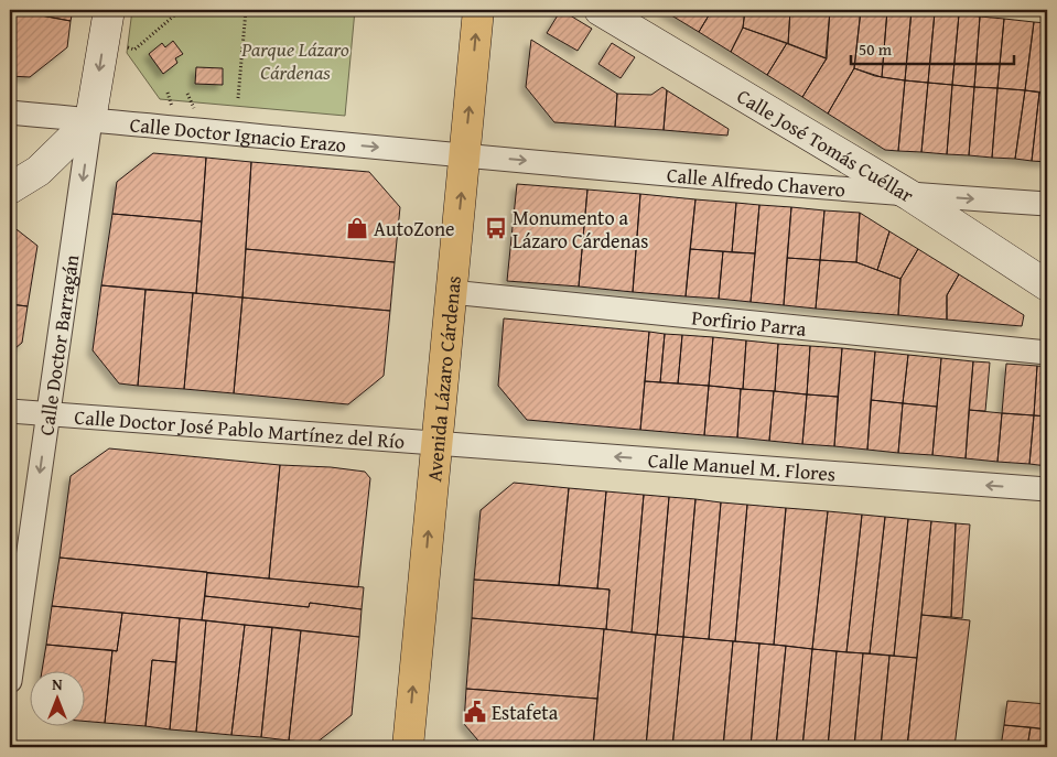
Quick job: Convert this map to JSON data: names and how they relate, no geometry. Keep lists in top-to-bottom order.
{
  "streets": {
    "main road": ["Avenida Lázaro Cárdenas"],
    "street": [
      "Calle Doctor Ignacio Erazo",
      "Calle José Tomás Cuéllar",
      "Calle Alfredo Chavero",
      "Porfirio Parra",
      "Calle Doctor Barragán",
      "Calle Doctor José Pablo Martínez del Río",
      "Calle Manuel M. Flores"
    ]
  },
  "crossings": [
    ["Calle Doctor Ignacio Erazo", "Calle Alfredo Chavero"],
    ["Calle Doctor Ignacio Erazo", "Calle Doctor Barragán"],
    ["Calle Doctor Ignacio Erazo", "Avenida Lázaro Cárdenas"],
    ["Calle José Tomás Cuéllar", "Calle Alfredo Chavero"],
    ["Calle Alfredo Chavero", "Avenida Lázaro Cárdenas"],
    ["Porfirio Parra", "Avenida Lázaro Cárdenas"],
    ["Calle Doctor Barragán", "Calle Doctor José Pablo Martínez del Río"],
    ["Avenida Lázaro Cárdenas", "Calle Doctor José Pablo Martínez del Río"],
    ["Avenida Lázaro Cárdenas", "Calle Manuel M. Flores"],
    ["Calle Doctor José Pablo Martínez del Río", "Calle Manuel M. Flores"]
  ],
  "one_way": [
    "Calle Doctor Ignacio Erazo",
    "Calle Alfredo Chavero",
    "Calle Doctor Barragán",
    "Avenida Lázaro Cárdenas",
    "Calle Manuel M. Flores"
  ],
  "parks": ["Parque Lázaro Cárdenas"],
  "places": {
    "shop": ["AutoZone"],
    "bus stop": ["Monumento a Lázaro Cárdenas"],
    "public building": ["Estafeta"]
  },
  "scale_bar": "50 m",
  "north": "top"
}
